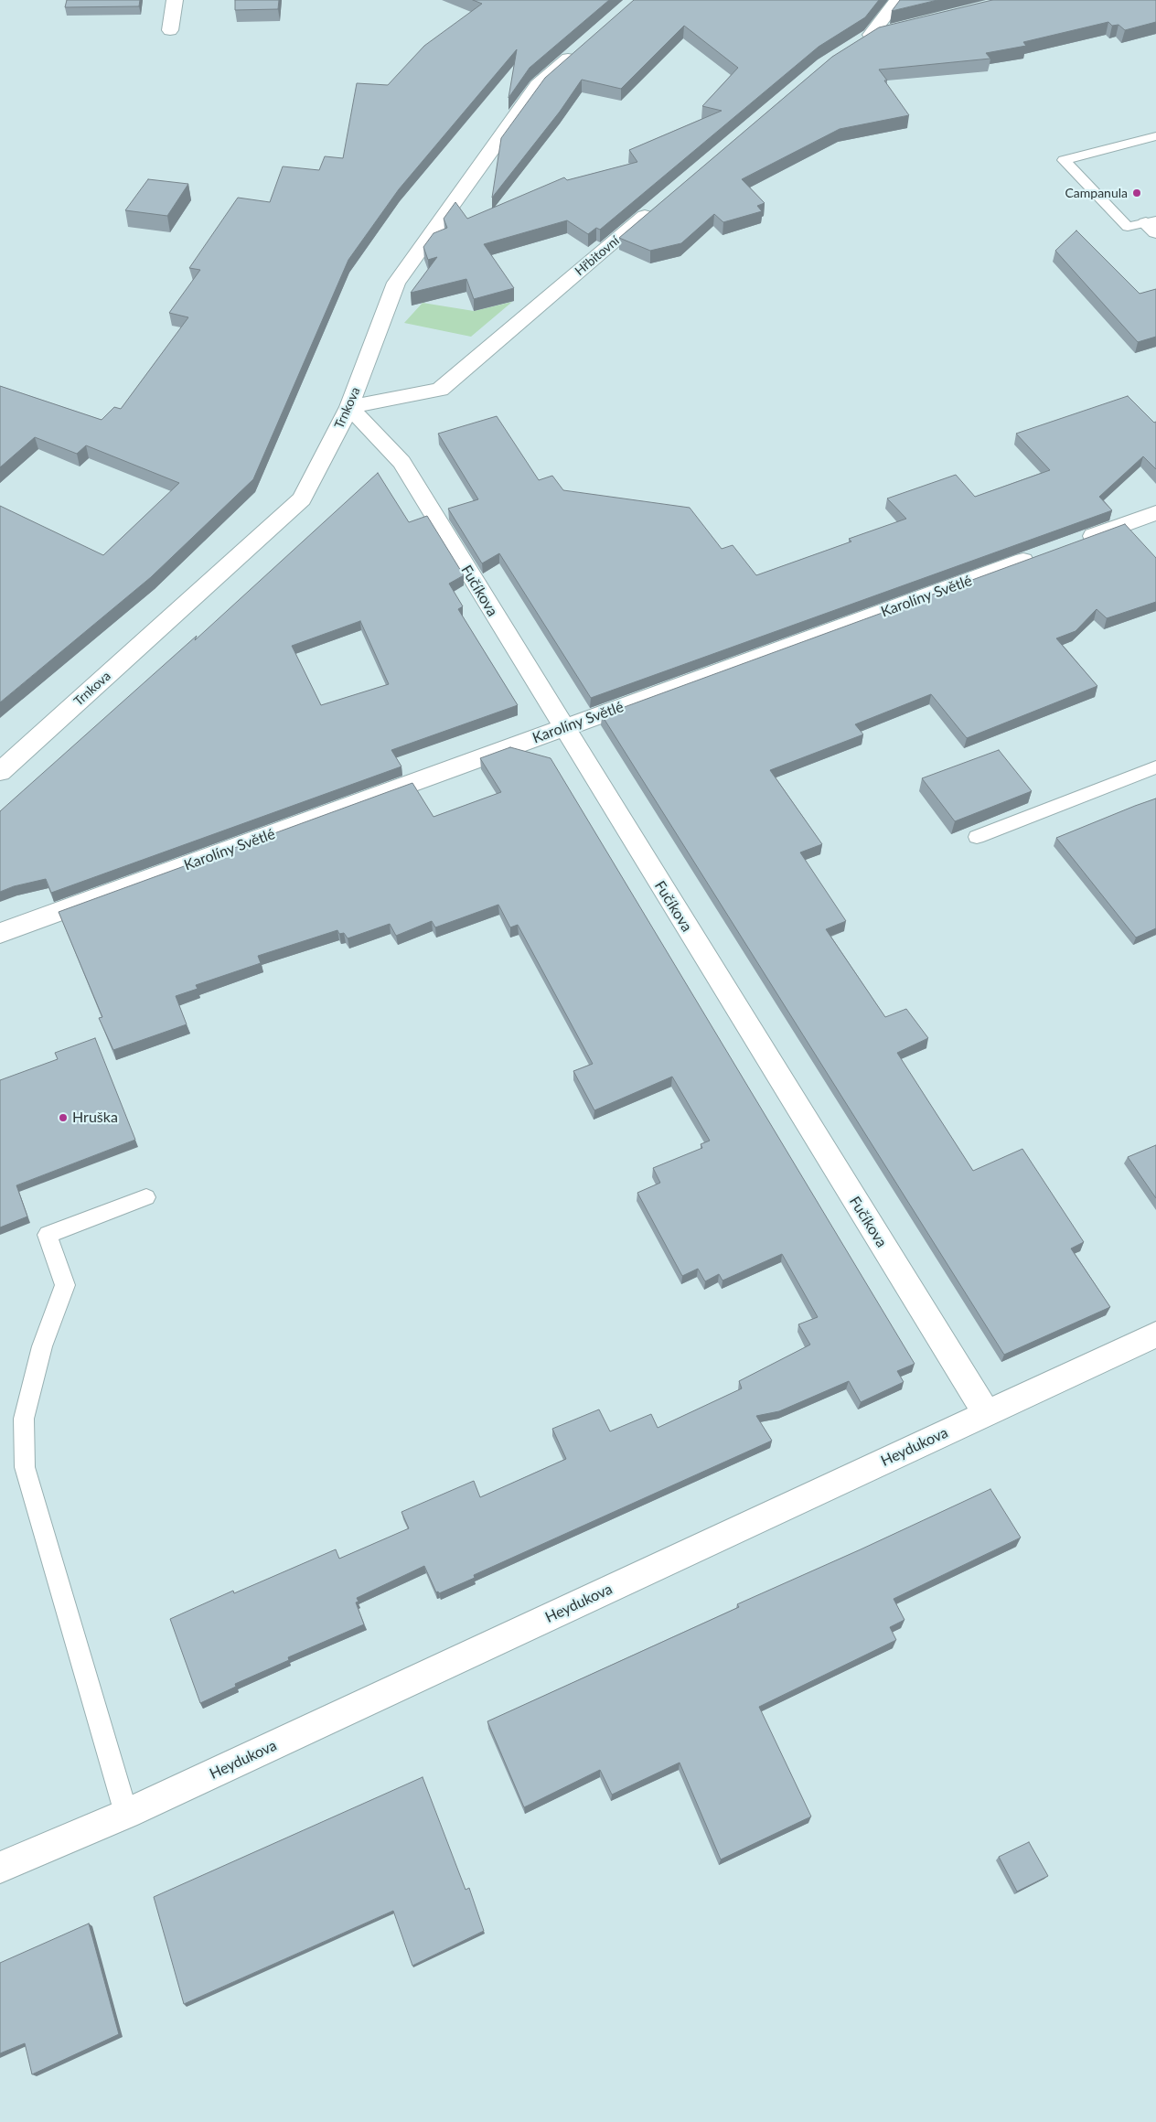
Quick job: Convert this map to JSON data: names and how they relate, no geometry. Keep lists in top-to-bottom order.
{
  "streets": {
    "street": [
      "Hřbitovní",
      "Trnkova",
      "Fučíkova",
      "Karolíny Světlé",
      "Heydukova"
    ]
  },
  "crossings": [
    ["Hřbitovní", "Trnkova"],
    ["Hřbitovní", "Fučíkova"],
    ["Trnkova", "Fučíkova"],
    ["Fučíkova", "Karolíny Světlé"],
    ["Fučíkova", "Heydukova"]
  ],
  "places": ["Campanula", "Hruška"]
}
